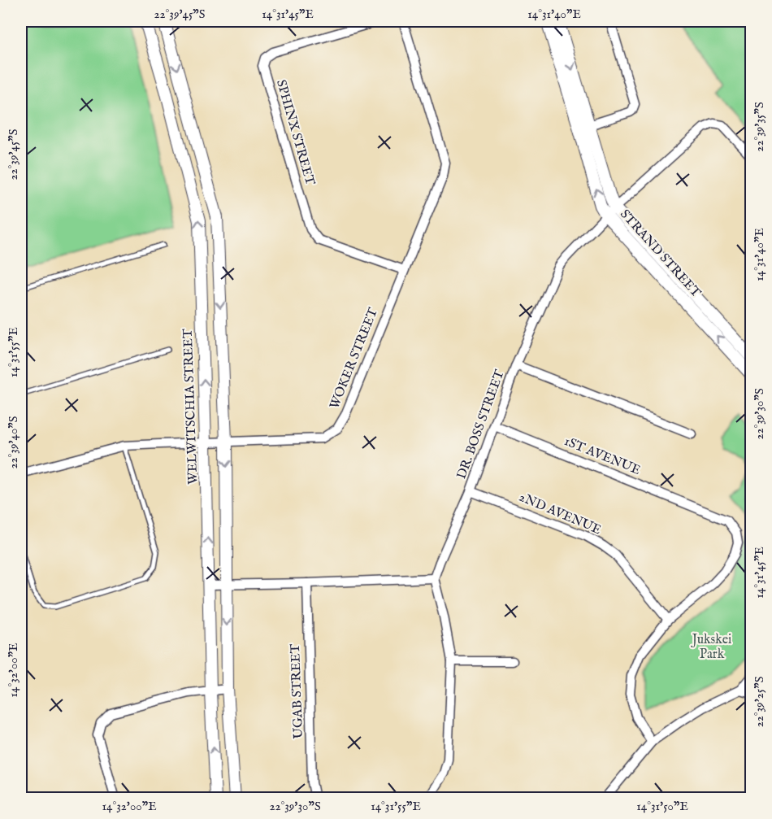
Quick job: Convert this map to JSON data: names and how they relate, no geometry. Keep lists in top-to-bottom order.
{
  "streets": {
    "street": [
      "SPHINX STREET",
      "STRAND STREET",
      "WOKER STREET",
      "WELWITSCHIA STREET",
      "DR. BOSS STREET",
      "1ST AVENUE",
      "2ND AVENUE",
      "UGAB STREET"
    ]
  },
  "crossings": [
    ["SPHINX STREET", "WOKER STREET"],
    ["STRAND STREET", "DR. BOSS STREET"],
    ["WOKER STREET", "WELWITSCHIA STREET"],
    ["DR. BOSS STREET", "1ST AVENUE"],
    ["DR. BOSS STREET", "2ND AVENUE"],
    ["1ST AVENUE", "2ND AVENUE"]
  ],
  "parks": ["Jukskei Park"],
  "coordinates": [
    "22°39'45\"S",
    "14°31'45\"E",
    "14°31'40\"E",
    "22°39'35\"S",
    "14°31'55\"E",
    "22°39'30\"S",
    "22°39'40\"S",
    "14°32'00\"E",
    "22°39'25\"S",
    "14°31'50\"E"
  ]
}
